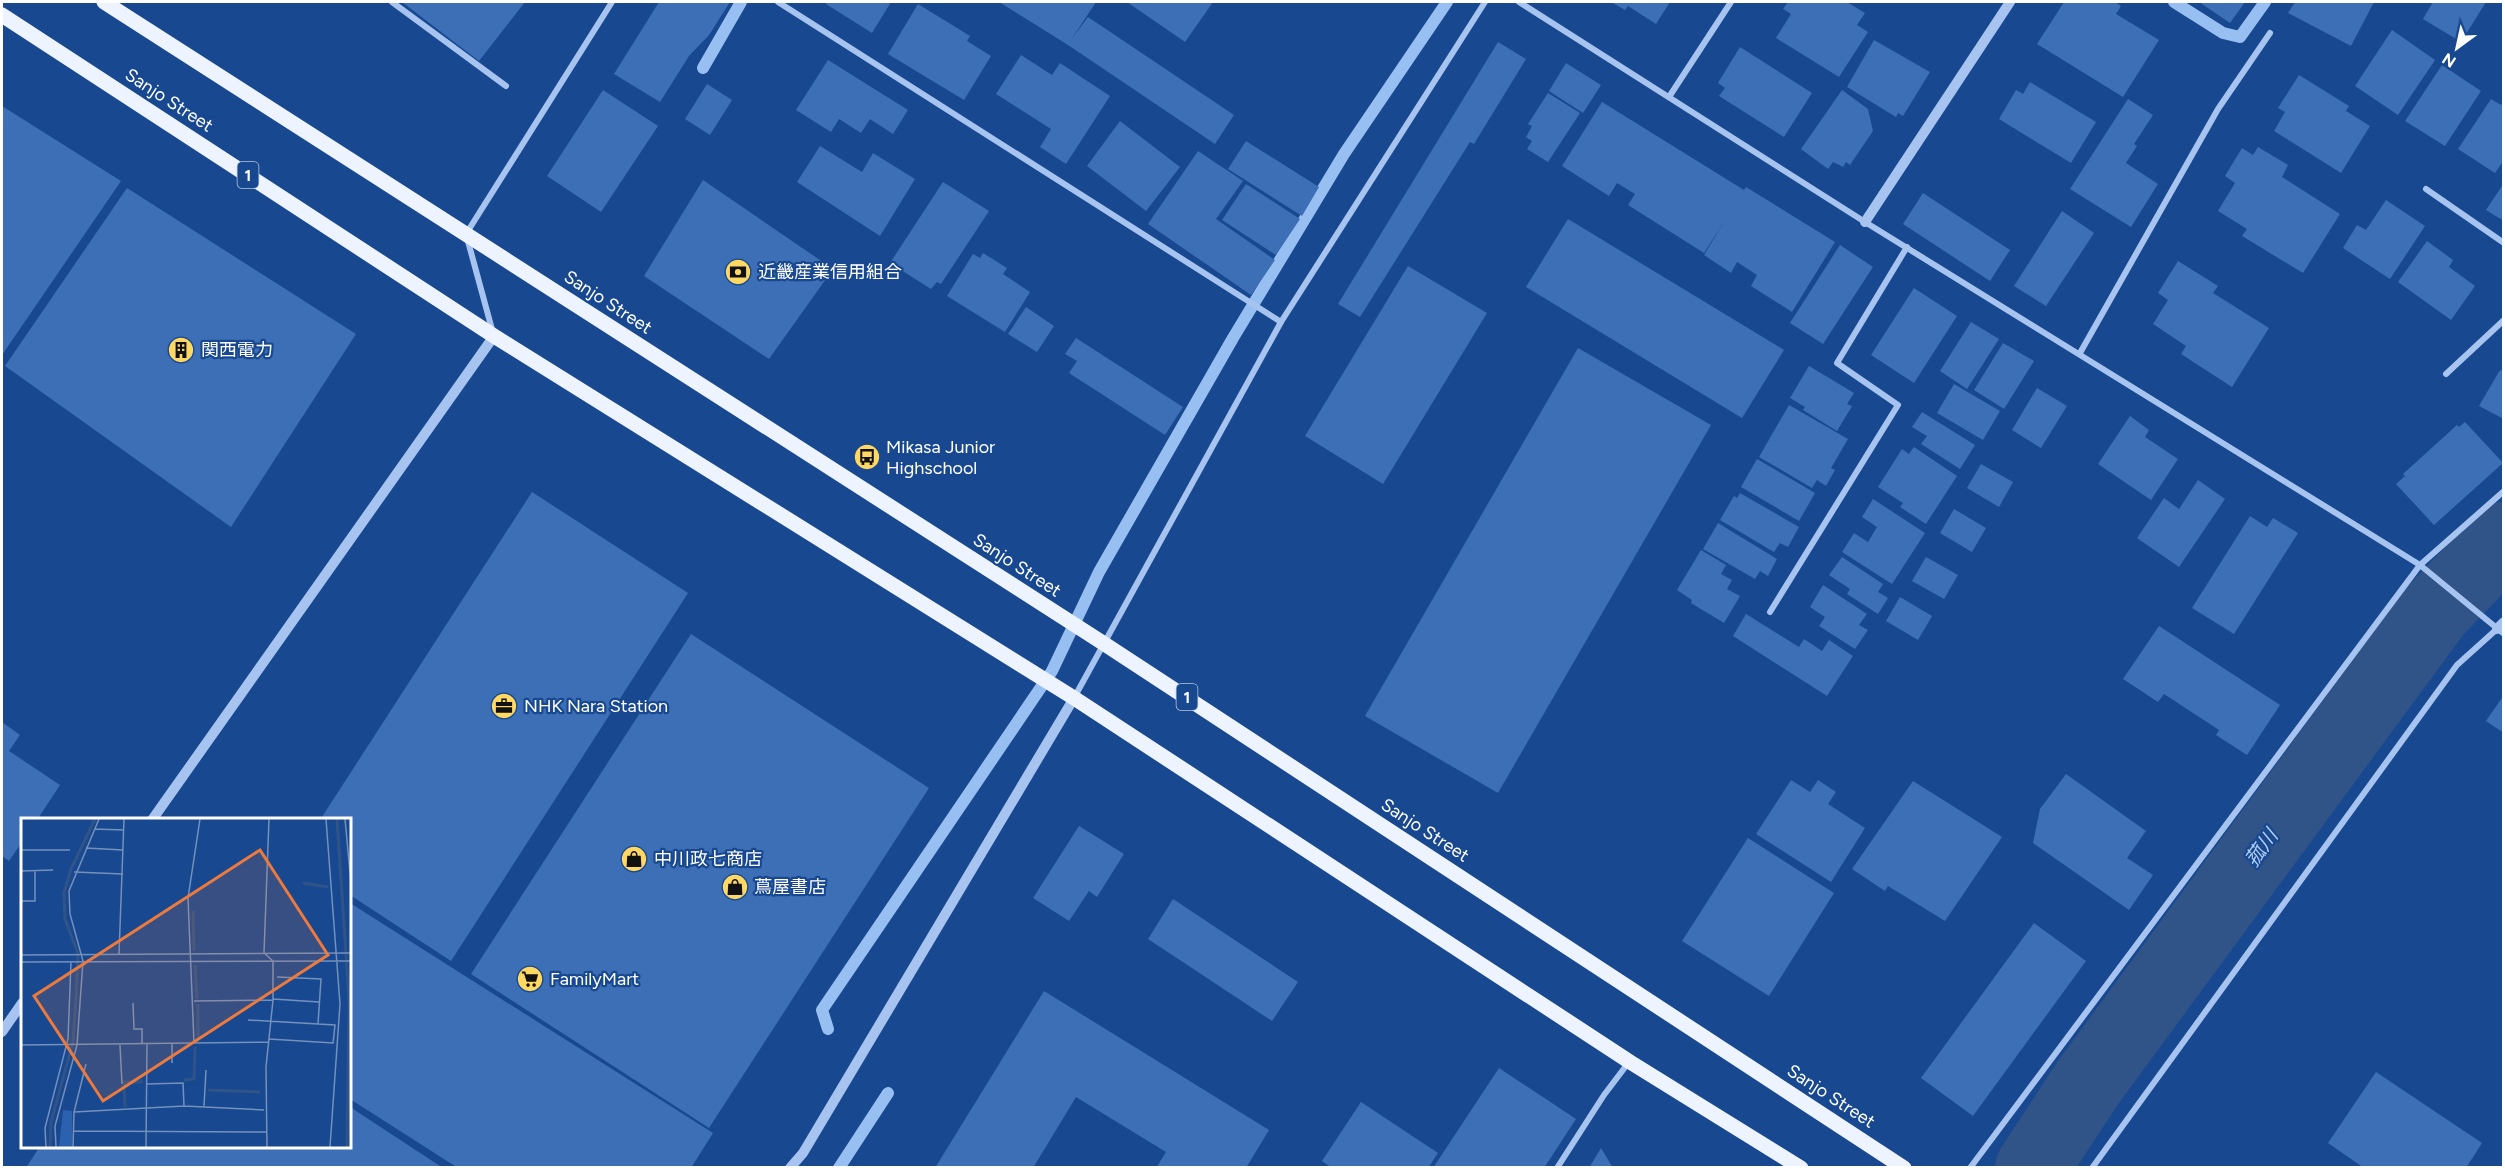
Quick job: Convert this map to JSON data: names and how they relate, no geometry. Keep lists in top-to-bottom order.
{
  "streets": {
    "main road": ["Sanjo Street", "1"]
  },
  "water": ["菰川"],
  "places": {
    "bank": ["近畿産業信用組合"],
    "building": ["関西電力"],
    "bus stop": ["Mikasa Junior Highschool"],
    "office": ["NHK Nara Station"],
    "shop": ["中川政七商店", "蔦屋書店"],
    "supermarket": ["FamilyMart"]
  },
  "north": "bottom left"
}
